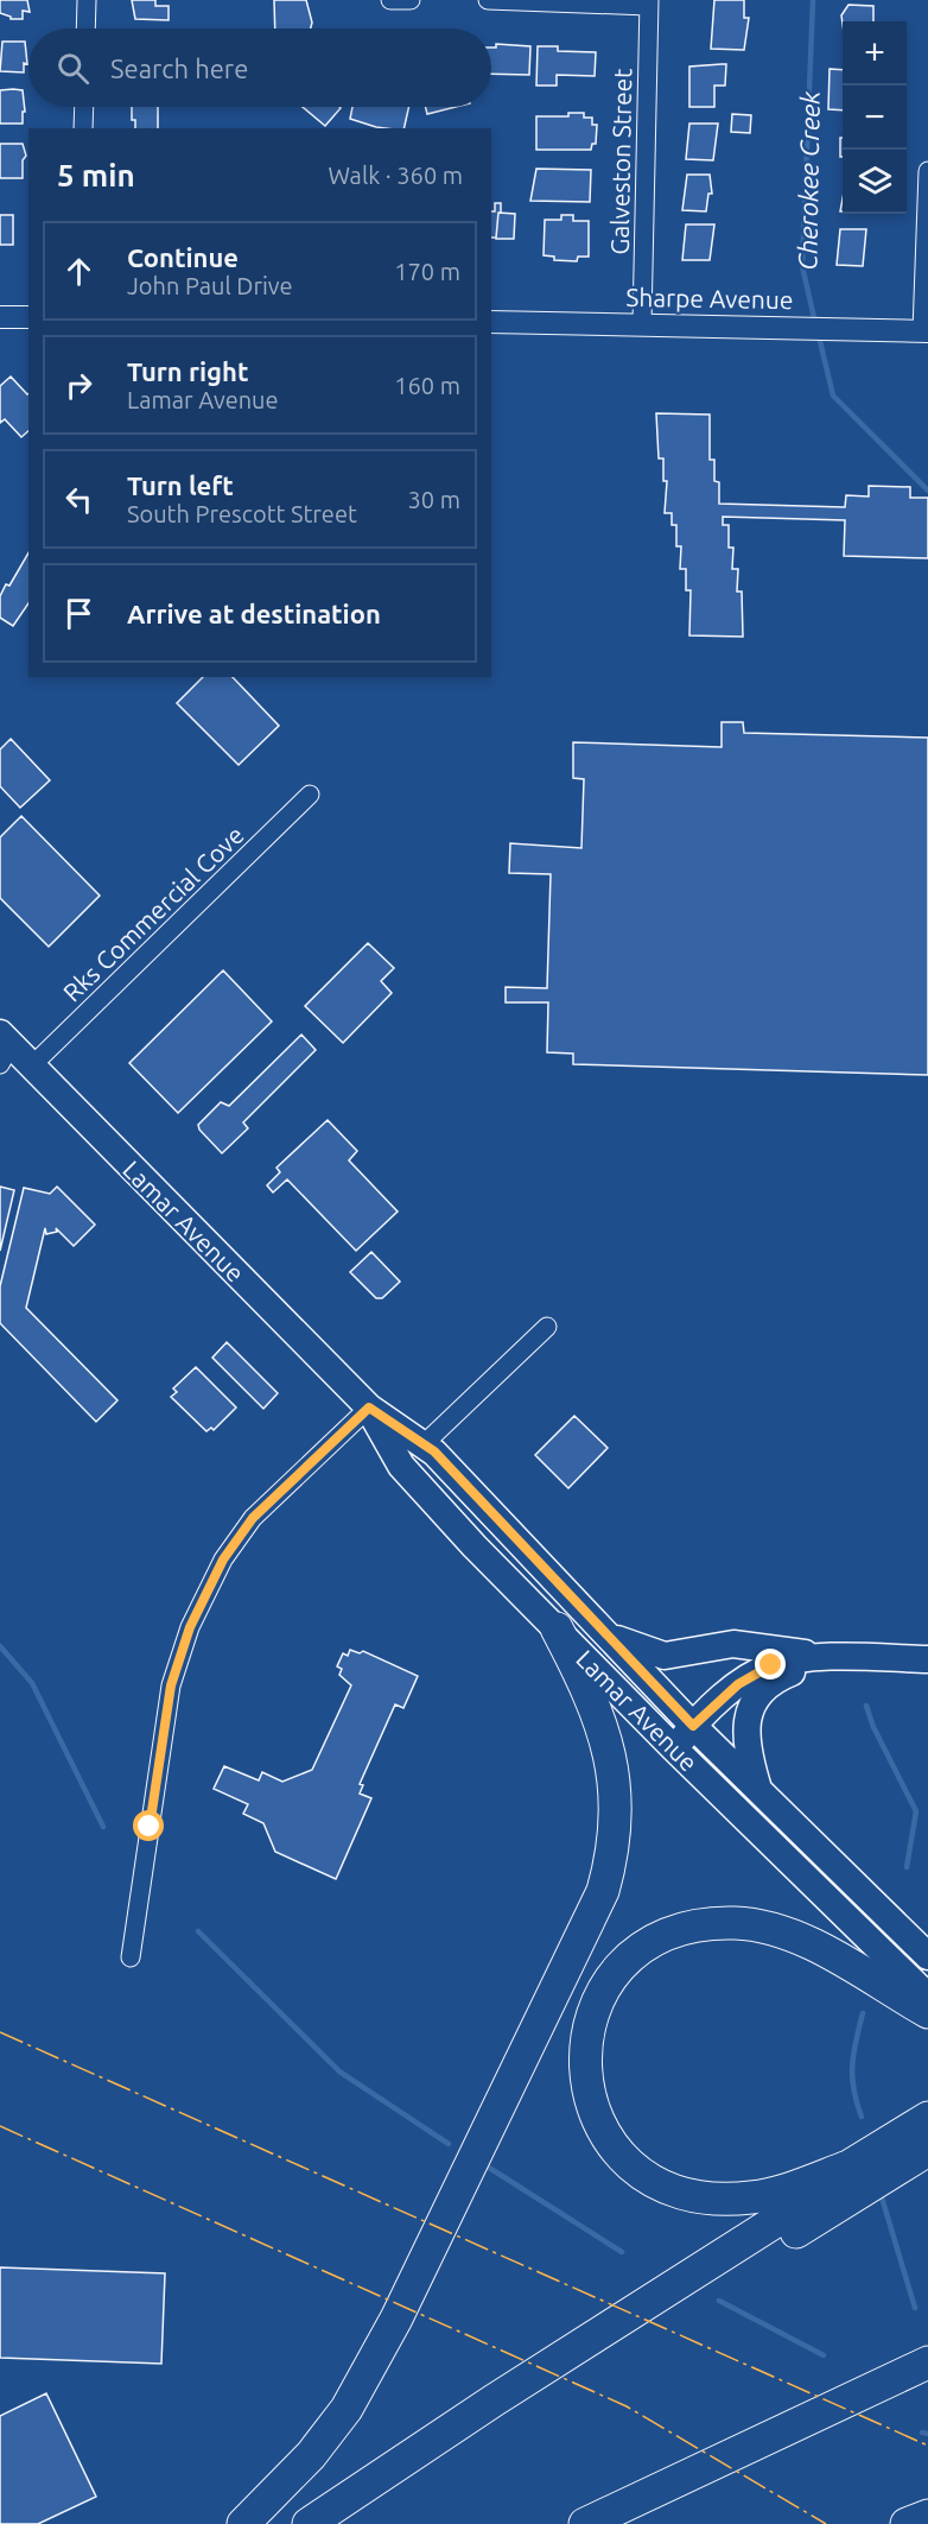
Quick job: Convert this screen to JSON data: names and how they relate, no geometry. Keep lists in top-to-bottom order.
{
  "streets": {
    "main road": ["Lamar Avenue"],
    "street": ["Galveston Street", "Sharpe Avenue", "Rks Commercial Cove"]
  },
  "crossings": [
    ["Galveston Street", "Sharpe Avenue"],
    ["Rks Commercial Cove", "Lamar Avenue"]
  ],
  "water": ["Cherokee Creek"],
  "page": {
    "map_buttons": ["+", "−"],
    "search": "Search here",
    "heading": ["5 min", "Walk · 360 m"],
    "list": [
      ["Continue", "John Paul Drive", "170 m"],
      ["Turn right", "Lamar Avenue", "160 m"],
      ["Turn left", "South Prescott Street", "30 m"],
      "Arrive at destination"
    ]
  }
}
